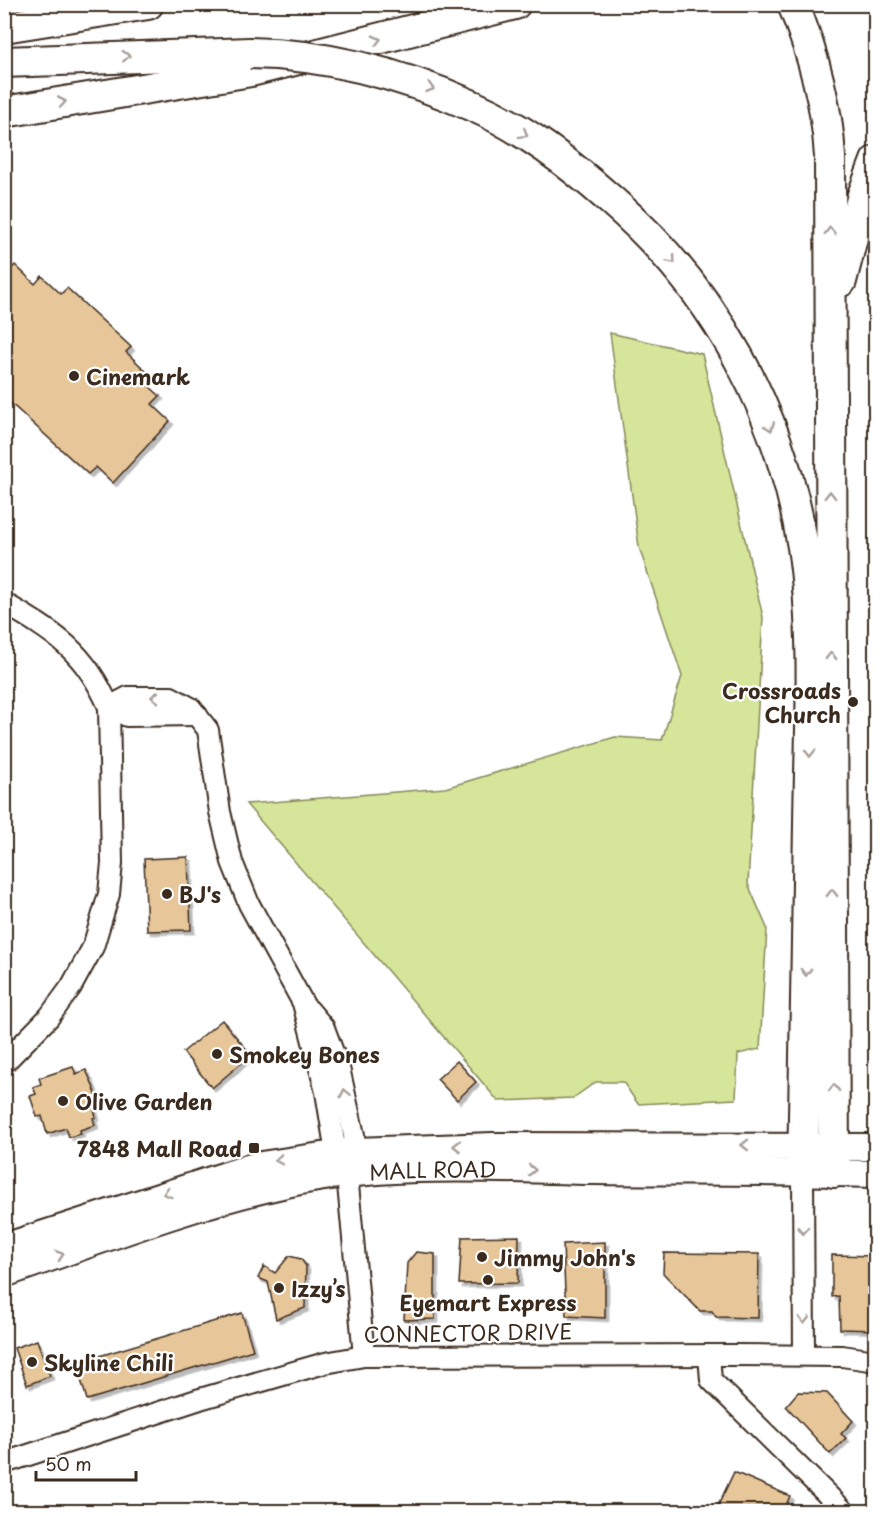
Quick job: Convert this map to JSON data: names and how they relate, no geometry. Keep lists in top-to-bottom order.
{
  "streets": {
    "main road": ["MALL ROAD"],
    "street": ["CONNECTOR DRIVE"]
  },
  "places": {
    "other": [
      "Cinemark",
      "Crossroads Church",
      "BJ's",
      "Smokey Bones",
      "Olive Garden",
      "Jimmy John's",
      "Eyemart Express",
      "Izzy’s",
      "Skyline Chili"
    ],
    "transit": ["7848 Mall Road"]
  },
  "scale_bar": "50 m"
}
